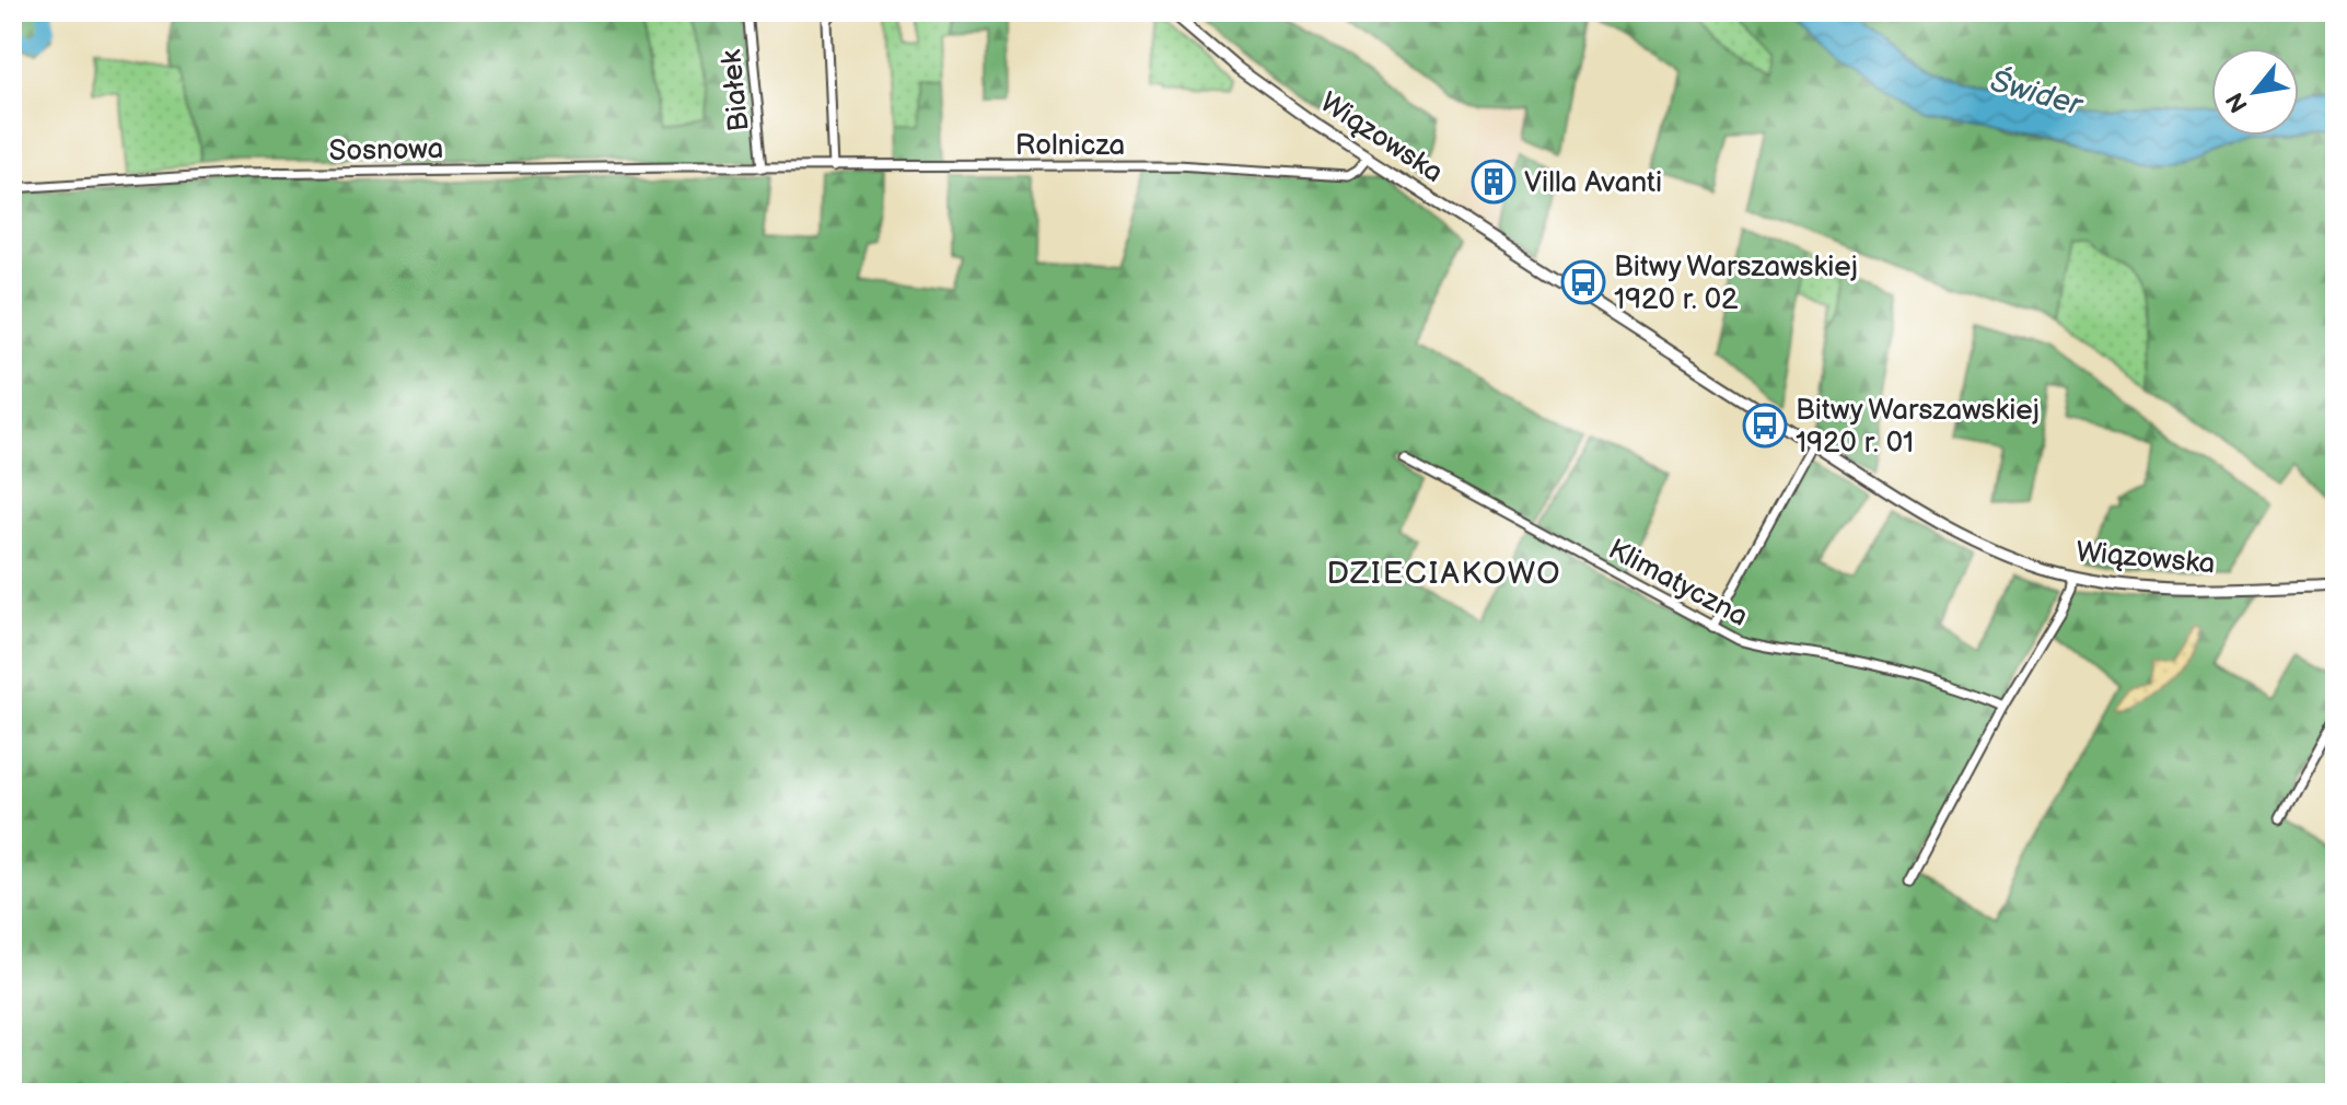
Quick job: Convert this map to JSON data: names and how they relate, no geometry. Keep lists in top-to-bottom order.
{
  "streets": {
    "main road": ["Wiązowska"],
    "street": [
      "Białek",
      "Rolnicza",
      "Sosnowa",
      "Klimatyczna"
    ]
  },
  "crossings": [
    ["Białek", "Rolnicza"],
    ["Białek", "Sosnowa"],
    ["Wiązowska", "Rolnicza"],
    ["Rolnicza", "Sosnowa"]
  ],
  "districts": ["DZIECIAKOWO"],
  "water": ["Świder"],
  "places": {
    "building": ["Villa Avanti"],
    "bus stop": ["Bitwy Warszawskiej 1920 r. 02", "Bitwy Warszawskiej 1920 r. 01"]
  },
  "north": "bottom left"
}
